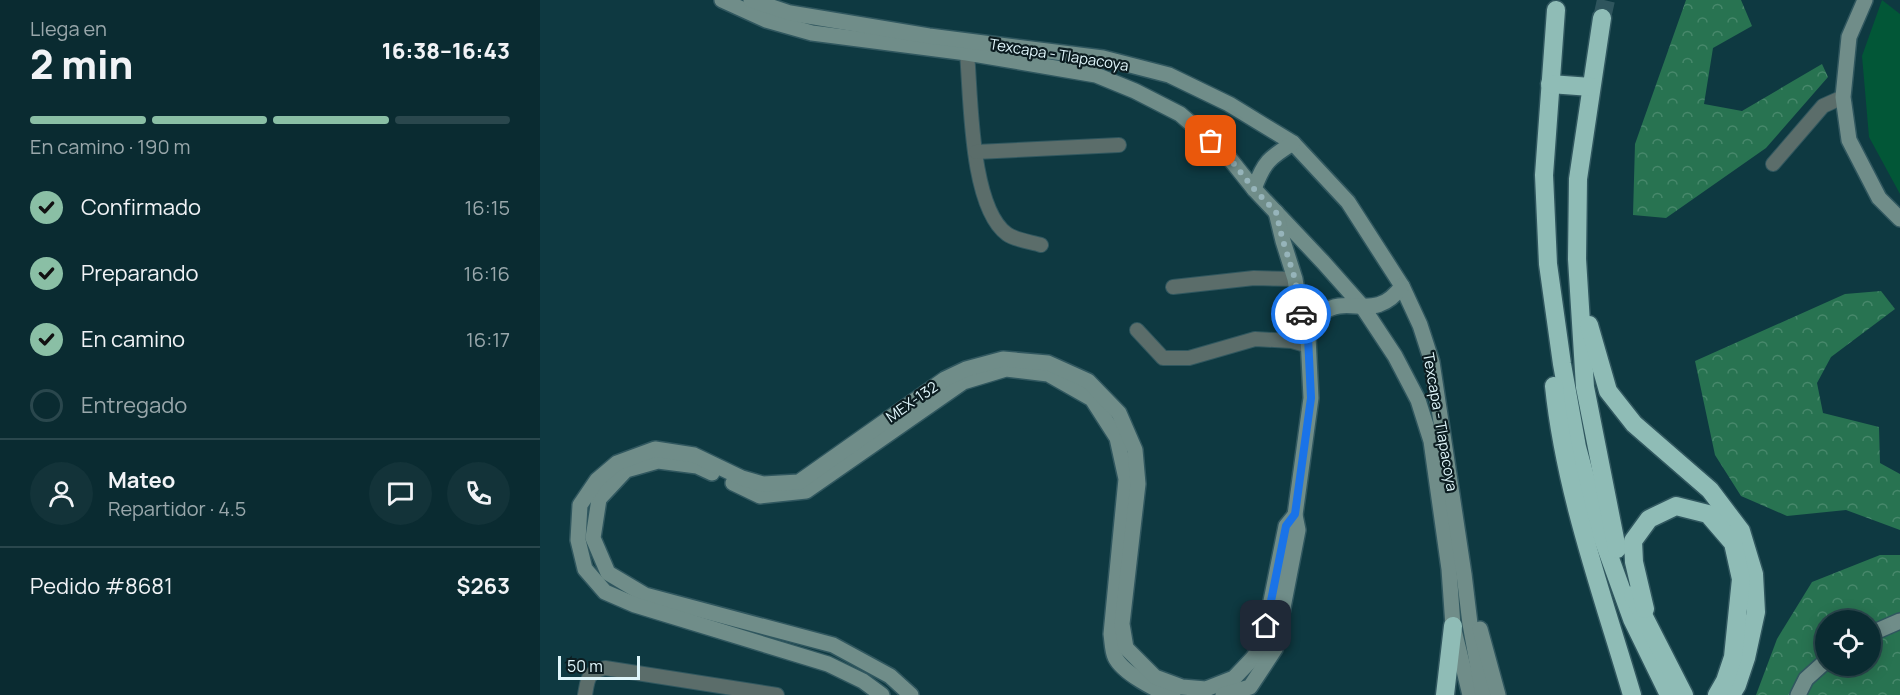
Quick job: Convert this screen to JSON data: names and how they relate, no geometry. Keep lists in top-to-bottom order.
{
  "streets": {
    "main road": ["Texcapa - Tlapacoya", "MEX-132"]
  },
  "crossings": [
    ["Texcapa - Tlapacoya", "MEX-132"]
  ],
  "scale_bar": "50 m",
  "page": {
    "heading": ["2 min", "Llega en", "16:38–16:43"],
    "panel": [
      "Mateo",
      "Repartidor · 4.5",
      "Pedido #8681",
      "$263"
    ],
    "bar": "En camino · 190 m",
    "list": [
      ["Confirmado", "16:15"],
      ["Preparando", "16:16"],
      ["En camino", "16:17"],
      "Entregado"
    ],
    "scale": "50 m"
  }
}
